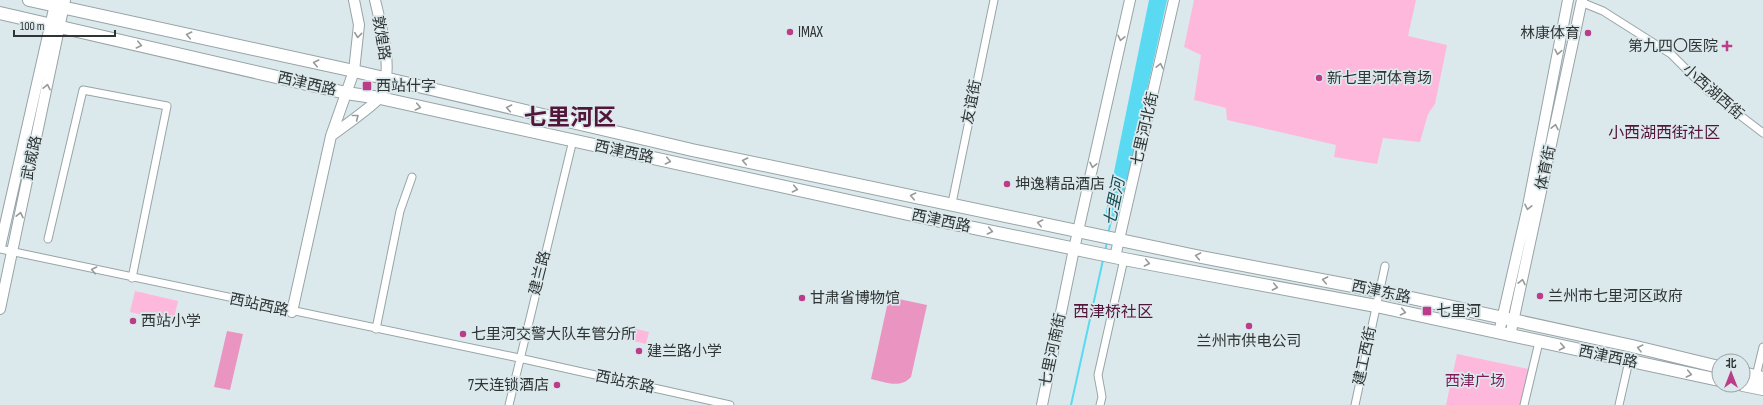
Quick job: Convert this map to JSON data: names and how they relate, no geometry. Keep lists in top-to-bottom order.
{
  "streets": {
    "main road": ["西津西路", "西津东路"],
    "street": [
      "敦煌路",
      "小西湖西街",
      "友谊街",
      "七里河北街",
      "武威路",
      "体育街",
      "建兰路",
      "西站西路",
      "七里河南街",
      "建工西街",
      "西站东路"
    ]
  },
  "crossings": [
    ["敦煌路", "西津西路"],
    ["敦煌路", "西站西路"],
    ["西津西路", "友谊街"],
    ["西津西路", "七里河北街"],
    ["西津西路", "武威路"],
    ["西津西路", "体育街"],
    ["西津西路", "建兰路"],
    ["西津西路", "西津东路"],
    ["西津西路", "七里河南街"],
    ["小西湖西街", "体育街"],
    ["七里河北街", "西津东路"],
    ["武威路", "西站西路"],
    ["体育街", "西津东路"],
    ["建兰路", "西站西路"],
    ["建兰路", "西站东路"],
    ["西津东路", "建工西街"],
    ["西站西路", "西站东路"]
  ],
  "districts": ["七里河区", "小西湖西街社区", "西津桥社区"],
  "water": ["七里河"],
  "parks": ["西津广场"],
  "places": {
    "other": [
      "IMAX",
      "林康体育",
      "新七里河体育场",
      "坤逸精品酒店",
      "兰州市七里河区政府",
      "甘肃省博物馆",
      "西站小学",
      "兰州市供电公司",
      "七里河交警大队车管分所",
      "建兰路小学",
      "7天连锁酒店"
    ],
    "health": ["第九四〇医院"],
    "transit": ["西站什字", "七里河"]
  },
  "scale_bar": "100 m",
  "north": "top"
}
